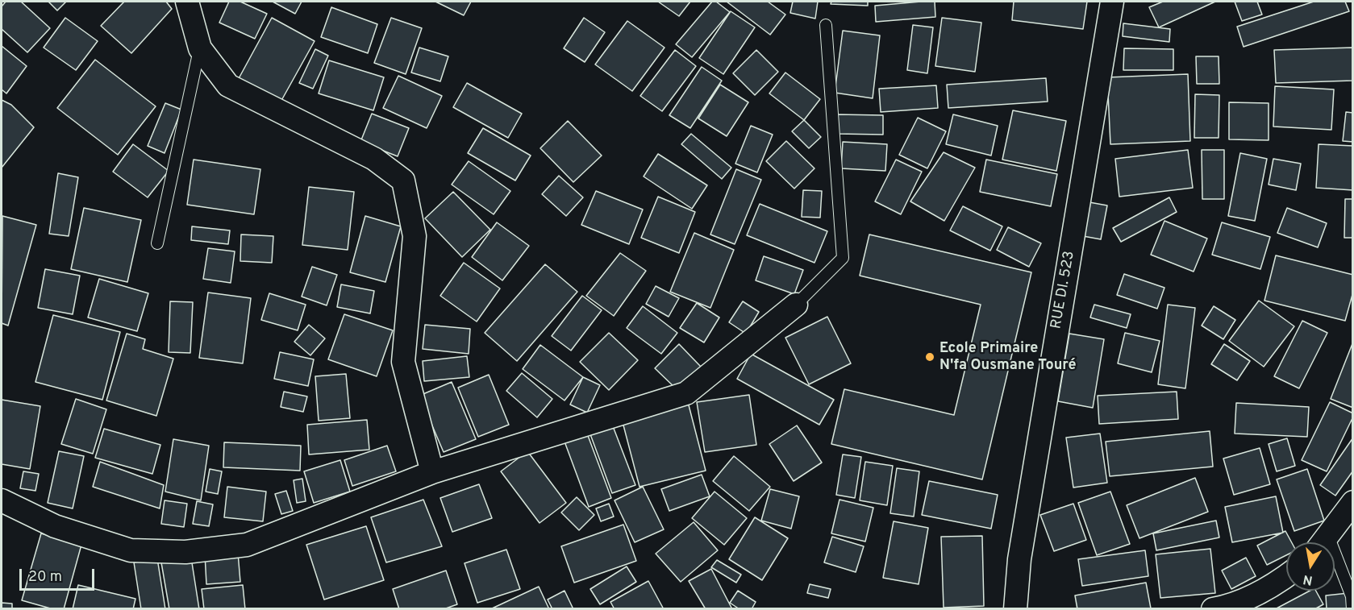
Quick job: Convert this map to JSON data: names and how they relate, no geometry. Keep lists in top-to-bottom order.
{
  "streets": {
    "street": ["RUE DI. 523"]
  },
  "places": ["Ecole Primaire N'fa Ousmane Touré"],
  "scale_bar": "20 m",
  "north": "bottom"
}
